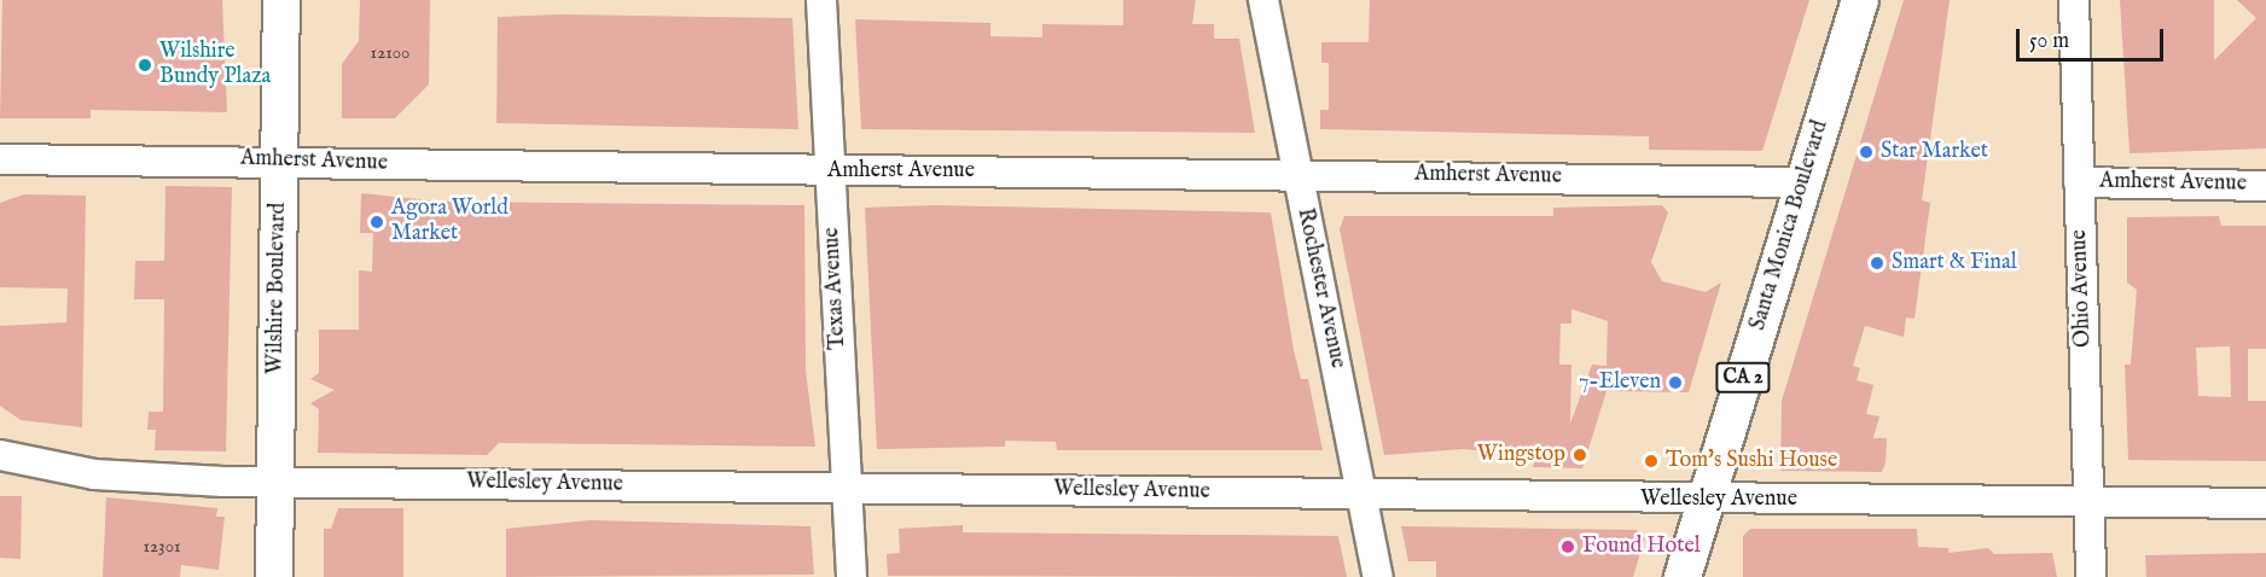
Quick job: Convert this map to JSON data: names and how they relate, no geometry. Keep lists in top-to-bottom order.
{
  "streets": {
    "main road": ["Santa Monica Boulevard", "Wilshire Boulevard", "CA 2"],
    "street": [
      "Amherst Avenue",
      "Texas Avenue",
      "Rochester Avenue",
      "Ohio Avenue",
      "Wellesley Avenue"
    ]
  },
  "crossings": [
    ["Amherst Avenue", "Santa Monica Boulevard"],
    ["Amherst Avenue", "Wilshire Boulevard"],
    ["Amherst Avenue", "Texas Avenue"],
    ["Amherst Avenue", "Rochester Avenue"],
    ["Amherst Avenue", "Ohio Avenue"],
    ["Santa Monica Boulevard", "Wellesley Avenue"],
    ["Wilshire Boulevard", "Wellesley Avenue"],
    ["Texas Avenue", "Wellesley Avenue"],
    ["Rochester Avenue", "Wellesley Avenue"],
    ["Ohio Avenue", "Wellesley Avenue"]
  ],
  "places": [
    "Wilshire Bundy Plaza",
    "Star Market",
    "Agora World Market",
    "Smart & Final",
    "7-Eleven",
    "Wingstop",
    "Tom's Sushi House",
    "Found Hotel"
  ],
  "house_numbers": ["12100", "12301"],
  "scale_bar": "50 m"
}
